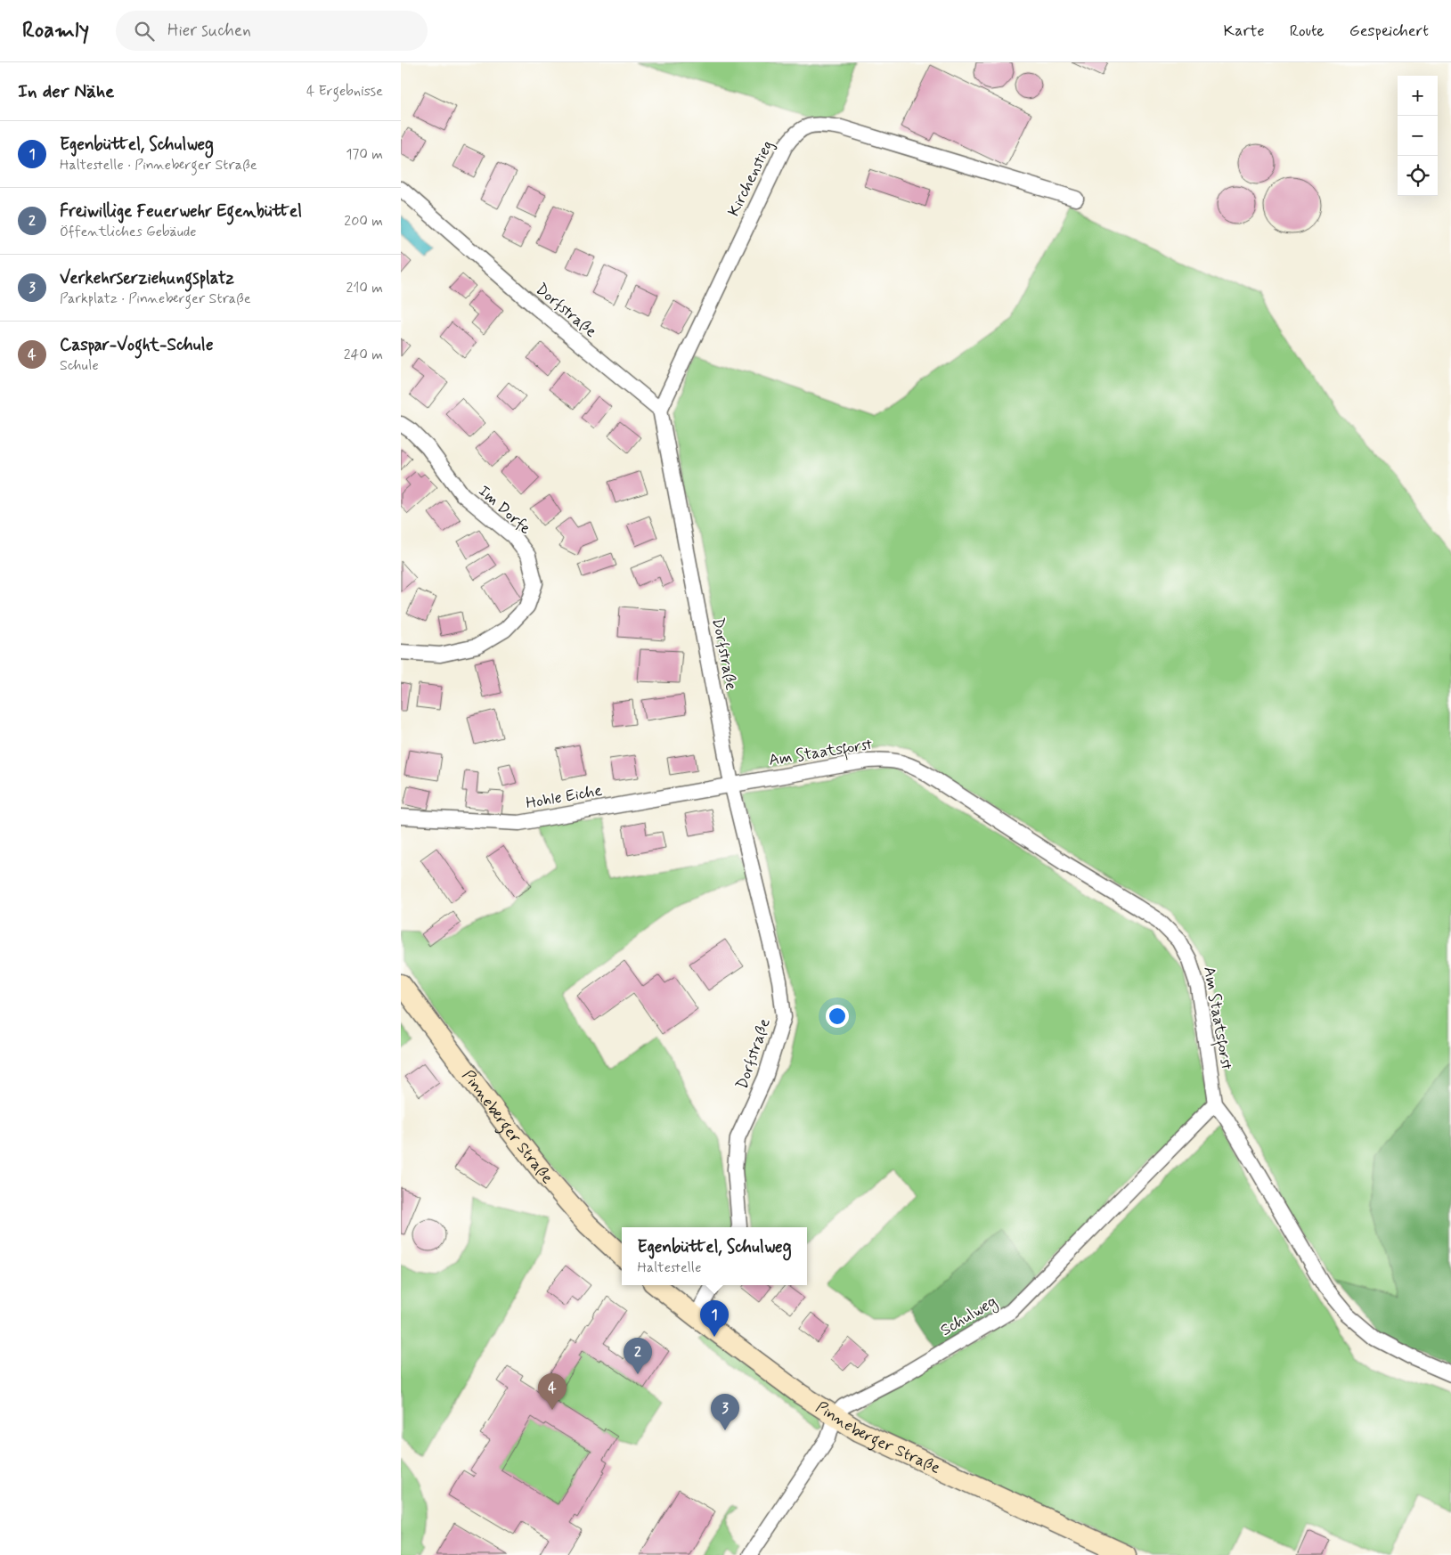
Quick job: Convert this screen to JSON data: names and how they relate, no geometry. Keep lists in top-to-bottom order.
{
  "streets": {
    "main road": ["Pinneberger Straße"],
    "street": [
      "Kirchenstieg",
      "Dorfstraße",
      "Im Dorfe",
      "Am Staatsforst",
      "Hohle Eiche",
      "Schulweg"
    ]
  },
  "crossings": [
    ["Kirchenstieg", "Dorfstraße"],
    ["Dorfstraße", "Am Staatsforst"],
    ["Dorfstraße", "Hohle Eiche"],
    ["Am Staatsforst", "Hohle Eiche"],
    ["Am Staatsforst", "Schulweg"],
    ["Pinneberger Straße", "Schulweg"]
  ],
  "page": {
    "header": "Roamly",
    "search": "Hier suchen",
    "nav": ["Karte", "Route", "Gespeichert"],
    "heading": ["In der Nähe", "4 Ergebnisse"],
    "map_buttons": ["+", "−"],
    "list": [
      {
        "mark": "1",
        "name": "Egenbüttel, Schulweg",
        "note": "Haltestelle · Pinneberger Straße",
        "value": "170 m"
      },
      {
        "mark": "2",
        "name": "Freiwillige Feuerwehr Egenbüttel",
        "note": "Öffentliches Gebäude",
        "value": "200 m"
      },
      {
        "mark": "3",
        "name": "Verkehrserziehungsplatz",
        "note": "Parkplatz · Pinneberger Straße",
        "value": "210 m"
      },
      {
        "mark": "4",
        "name": "Caspar-Voght-Schule",
        "note": "Schule",
        "value": "240 m"
      }
    ],
    "popup": ["Egenbüttel, Schulweg", "Haltestelle"],
    "pins": [
      "1",
      "2",
      "4",
      "3"
    ]
  }
}
